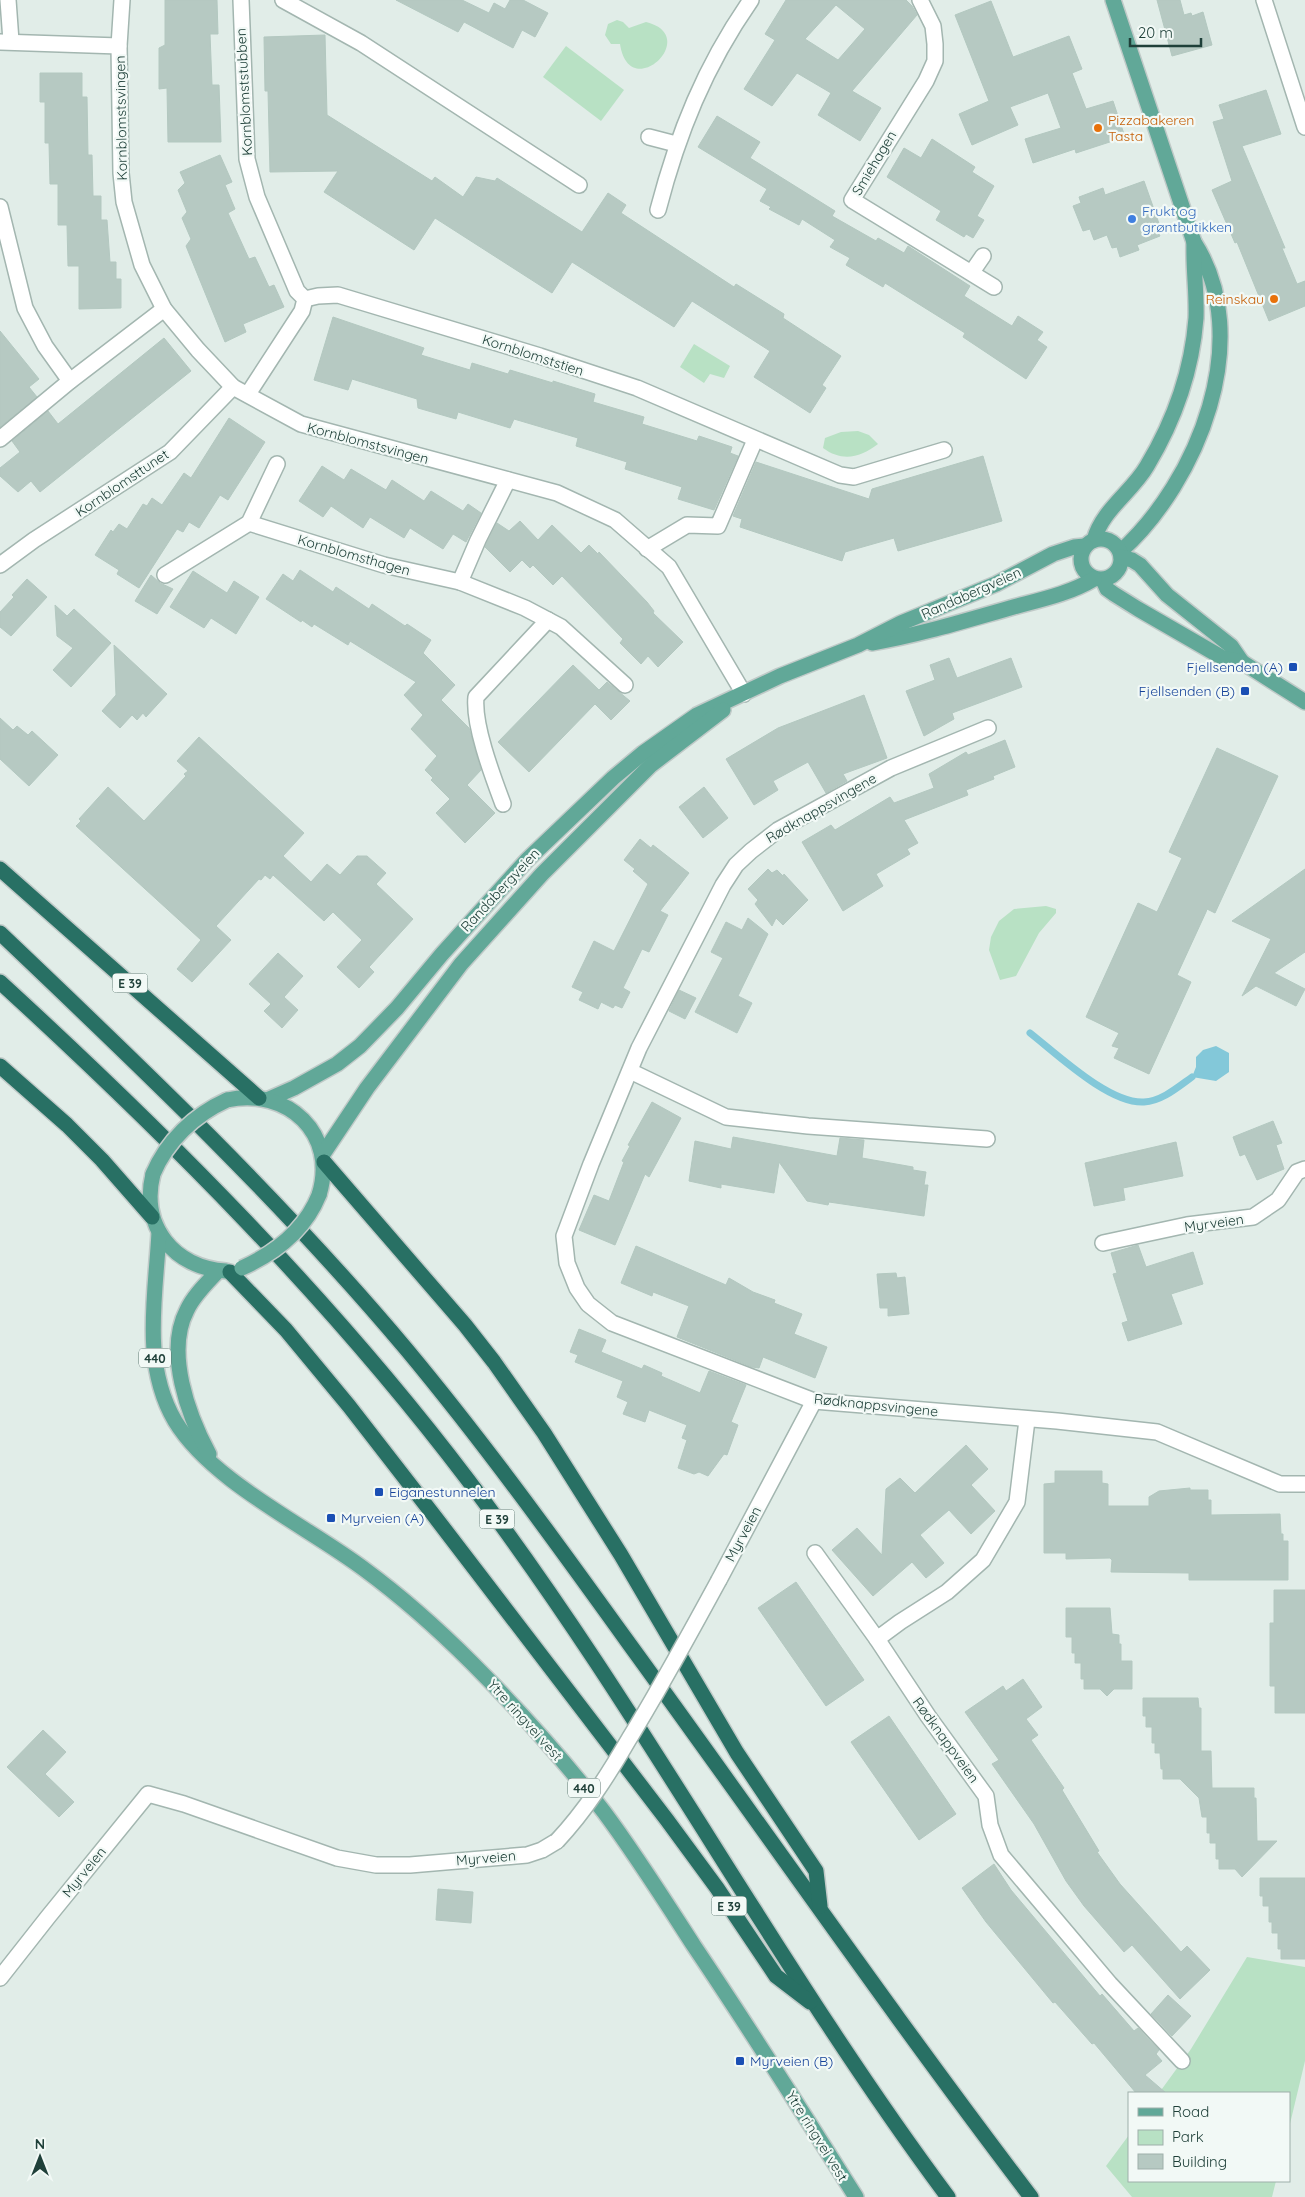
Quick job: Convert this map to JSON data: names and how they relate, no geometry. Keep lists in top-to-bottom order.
{
  "streets": {
    "highway": ["E 39"],
    "main road": ["Randabergveien", "440", "Ytre ringvei vest"],
    "street": [
      "Kornblomststubben",
      "Kornblomstsvingen",
      "Smiehagen",
      "Kornblomststien",
      "Kornblomsttunet",
      "Kornblomsthagen",
      "Rødknappsvingene",
      "Myrveien",
      "Rødknappveien"
    ]
  },
  "crossings": [
    ["Kornblomststubben", "Kornblomststien"],
    ["Kornblomstsvingen", "Kornblomsttunet"],
    ["Kornblomstsvingen", "Randabergveien"],
    ["Randabergveien", "E 39"],
    ["Randabergveien", "440"],
    ["Randabergveien", "Ytre ringvei vest"],
    ["Rødknappsvingene", "Myrveien"],
    ["E 39", "440"],
    ["E 39", "Ytre ringvei vest"],
    ["440", "Ytre ringvei vest"]
  ],
  "places": {
    "other": ["Pizzabakeren Tasta", "Frukt og grøntbutikken", "Reinskau"],
    "transit": [
      "Fjellsenden (A)",
      "Fjellsenden (B)",
      "Eiganestunnelen",
      "Myrveien (A)",
      "Myrveien (B)"
    ]
  },
  "legend": ["Road", "Park", "Building"],
  "scale_bar": "20 m",
  "north": "top"
}
